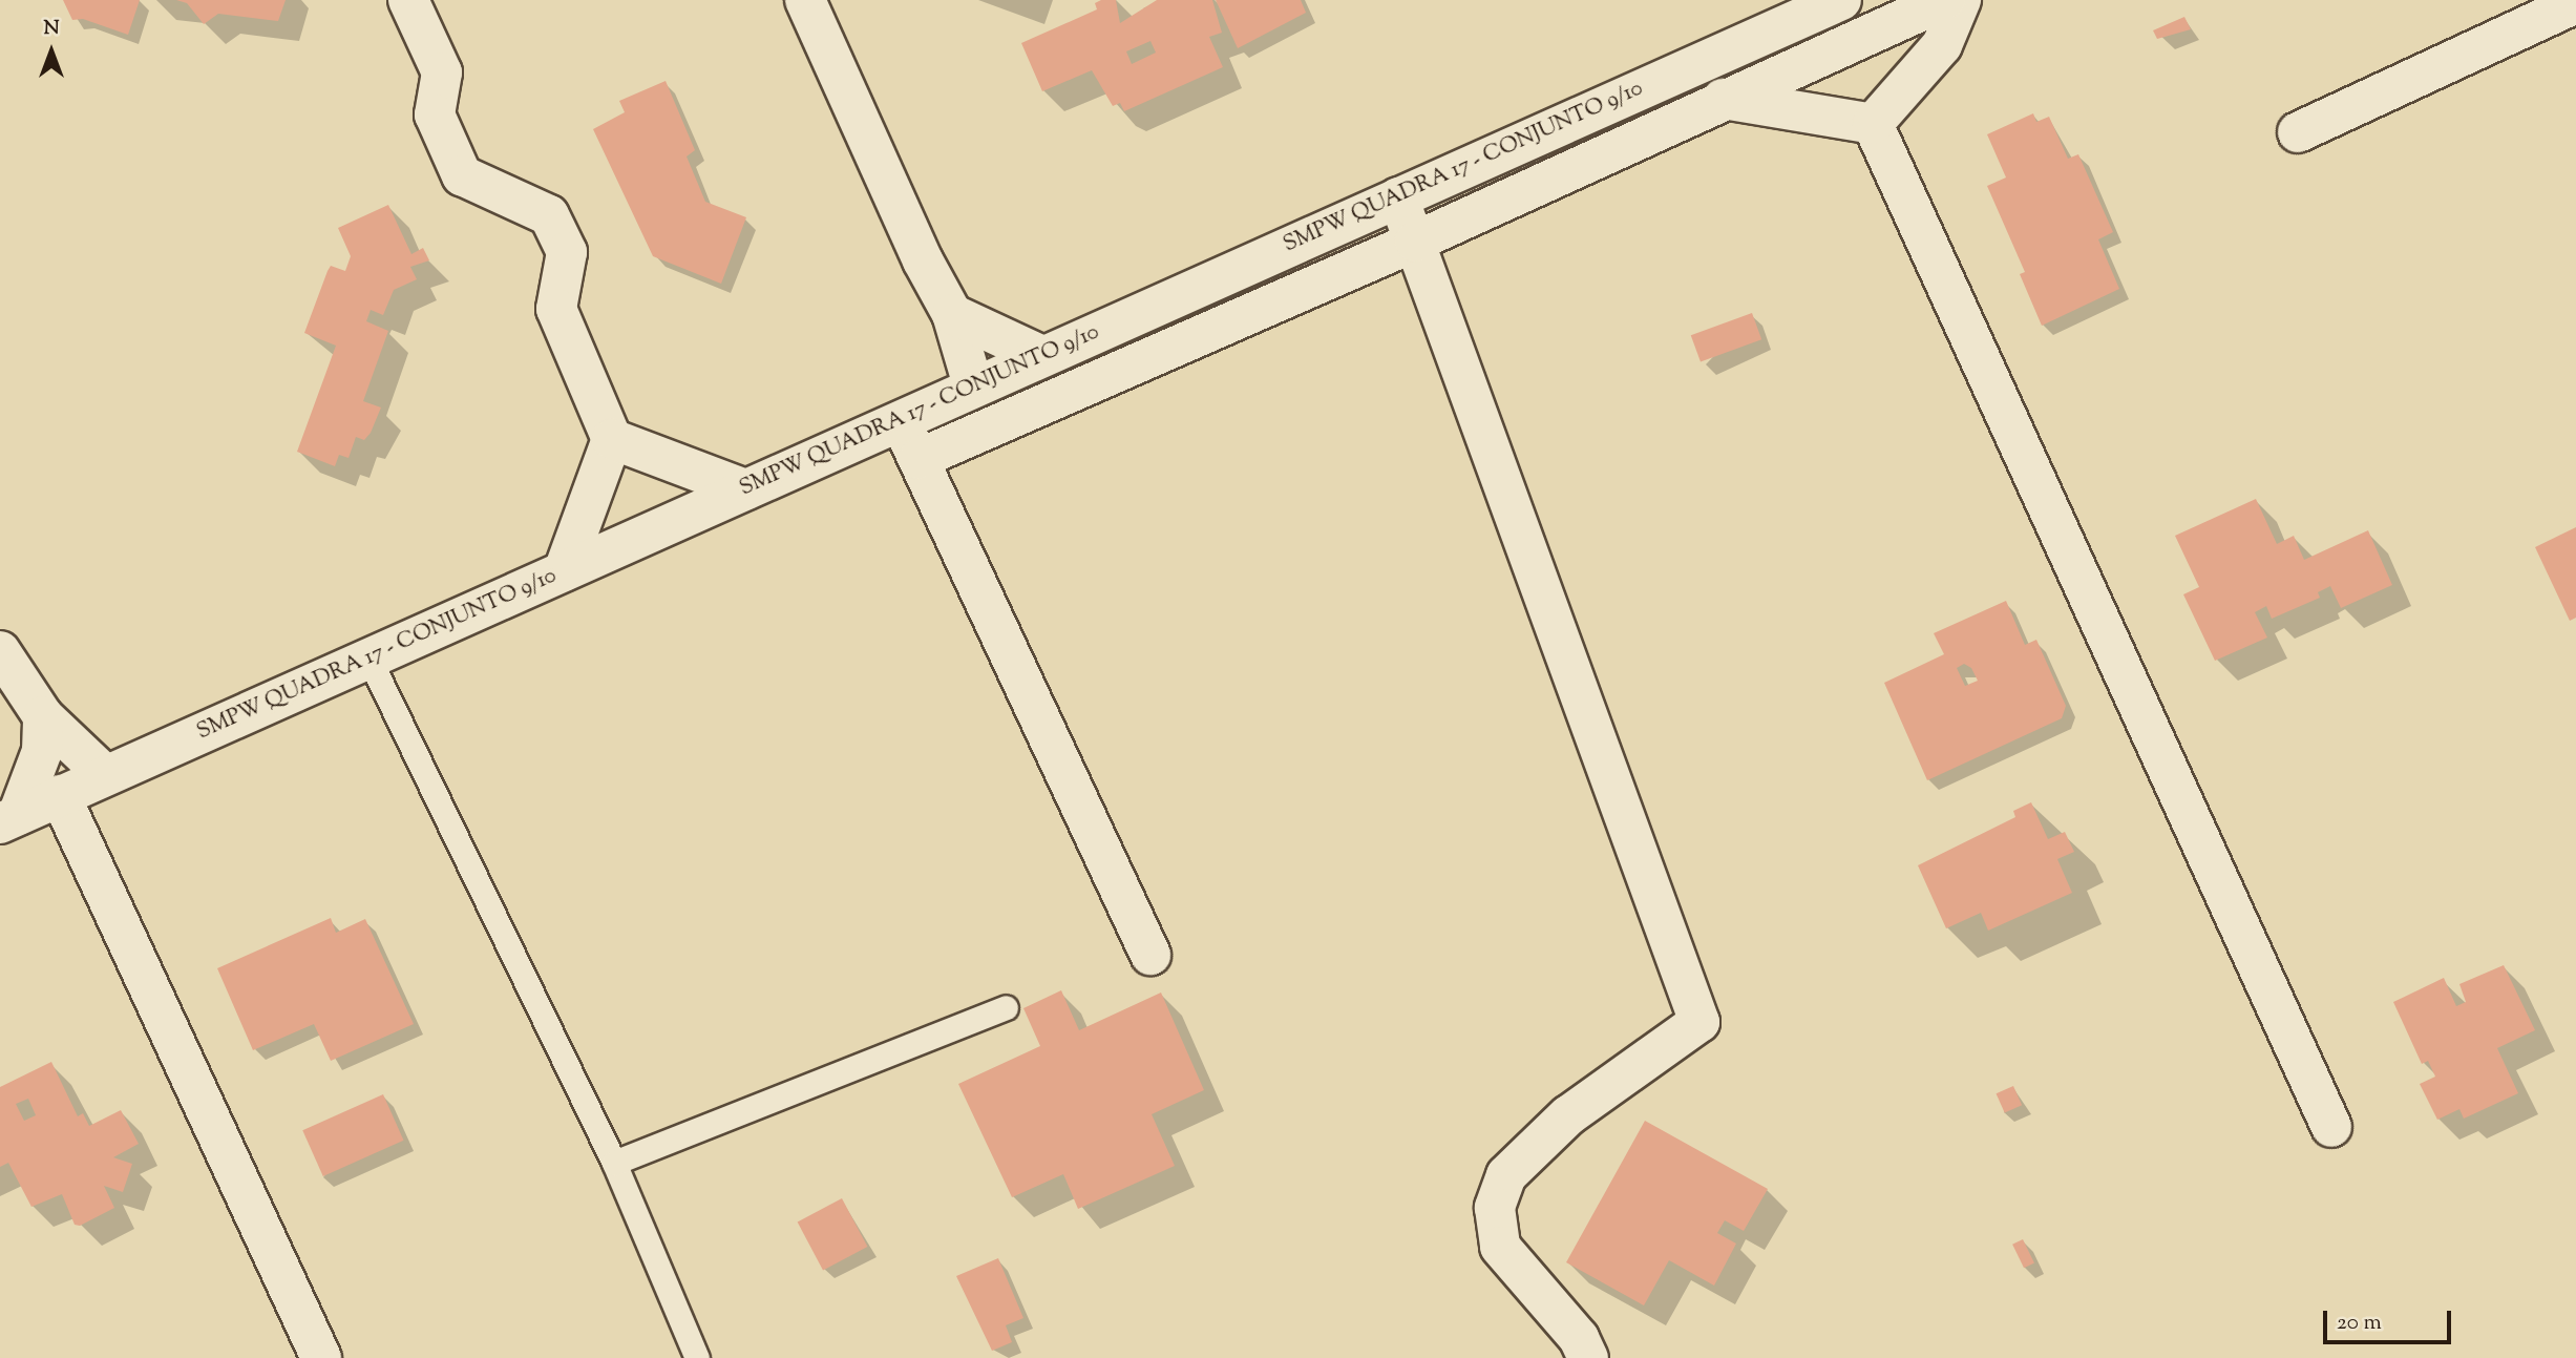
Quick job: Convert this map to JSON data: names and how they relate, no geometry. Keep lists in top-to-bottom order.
{
  "streets": {
    "street": ["SMPW QUADRA 17 - CONJUNTO 9/10"]
  },
  "scale_bar": "20 m",
  "north": "top"
}
